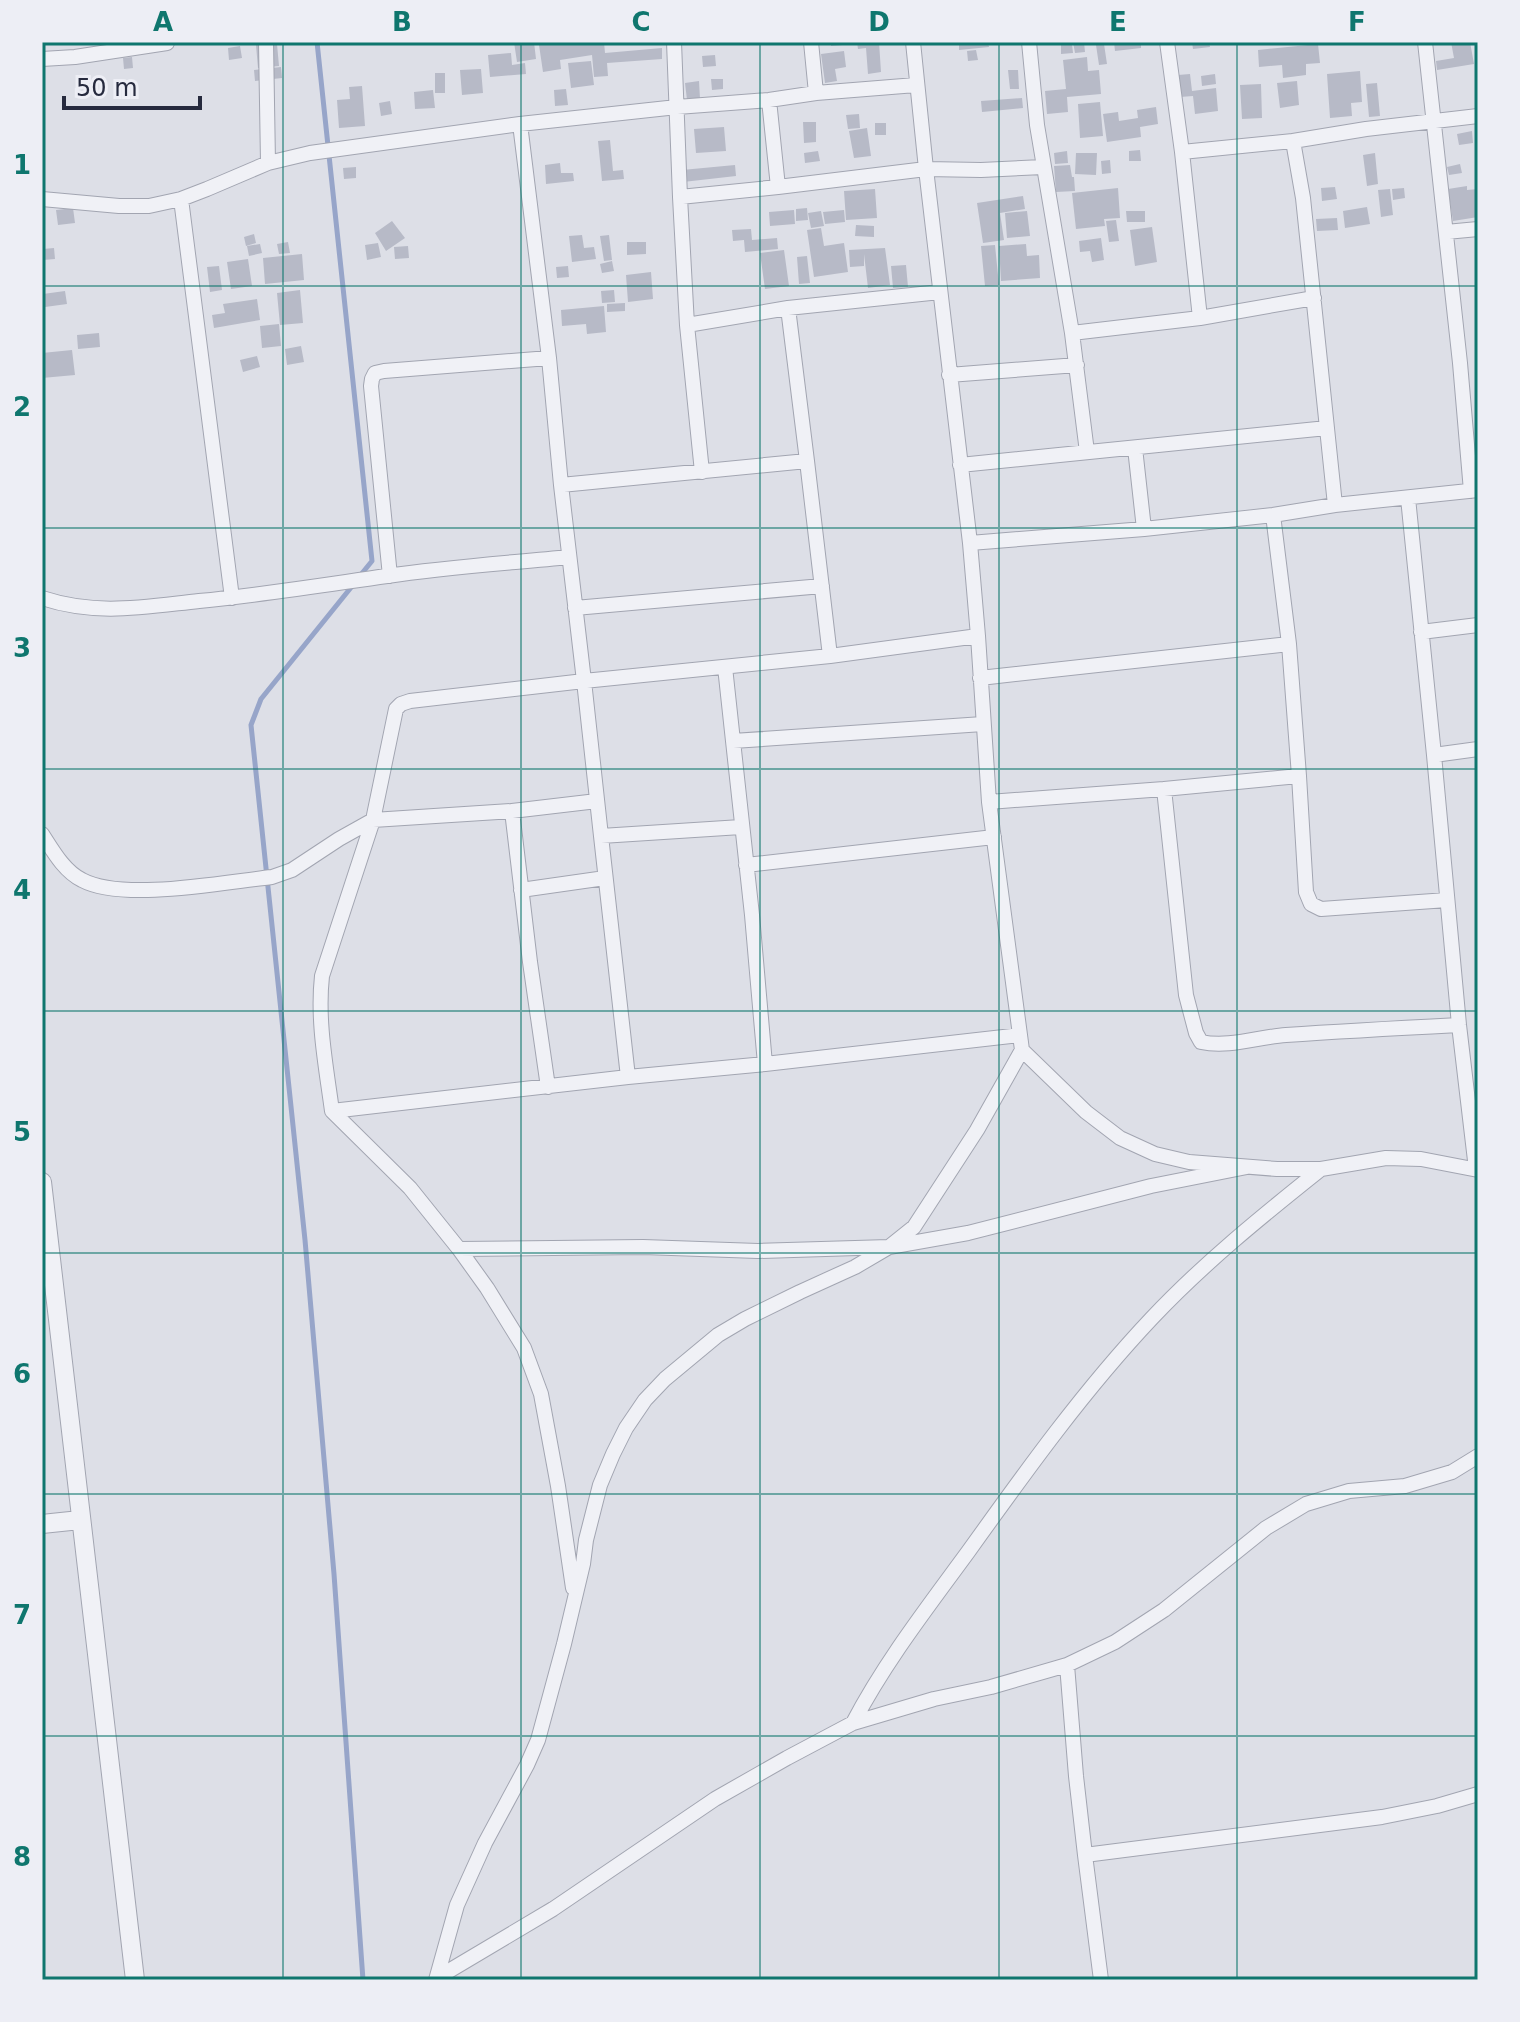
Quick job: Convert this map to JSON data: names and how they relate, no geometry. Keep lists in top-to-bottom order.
{
  "scale_bar": "50 m",
  "grid": {
    "columns": [
      "A",
      "B",
      "C",
      "D",
      "E",
      "F"
    ],
    "rows": [
      "1",
      "2",
      "3",
      "4",
      "5",
      "6",
      "7",
      "8"
    ]
  }
}
